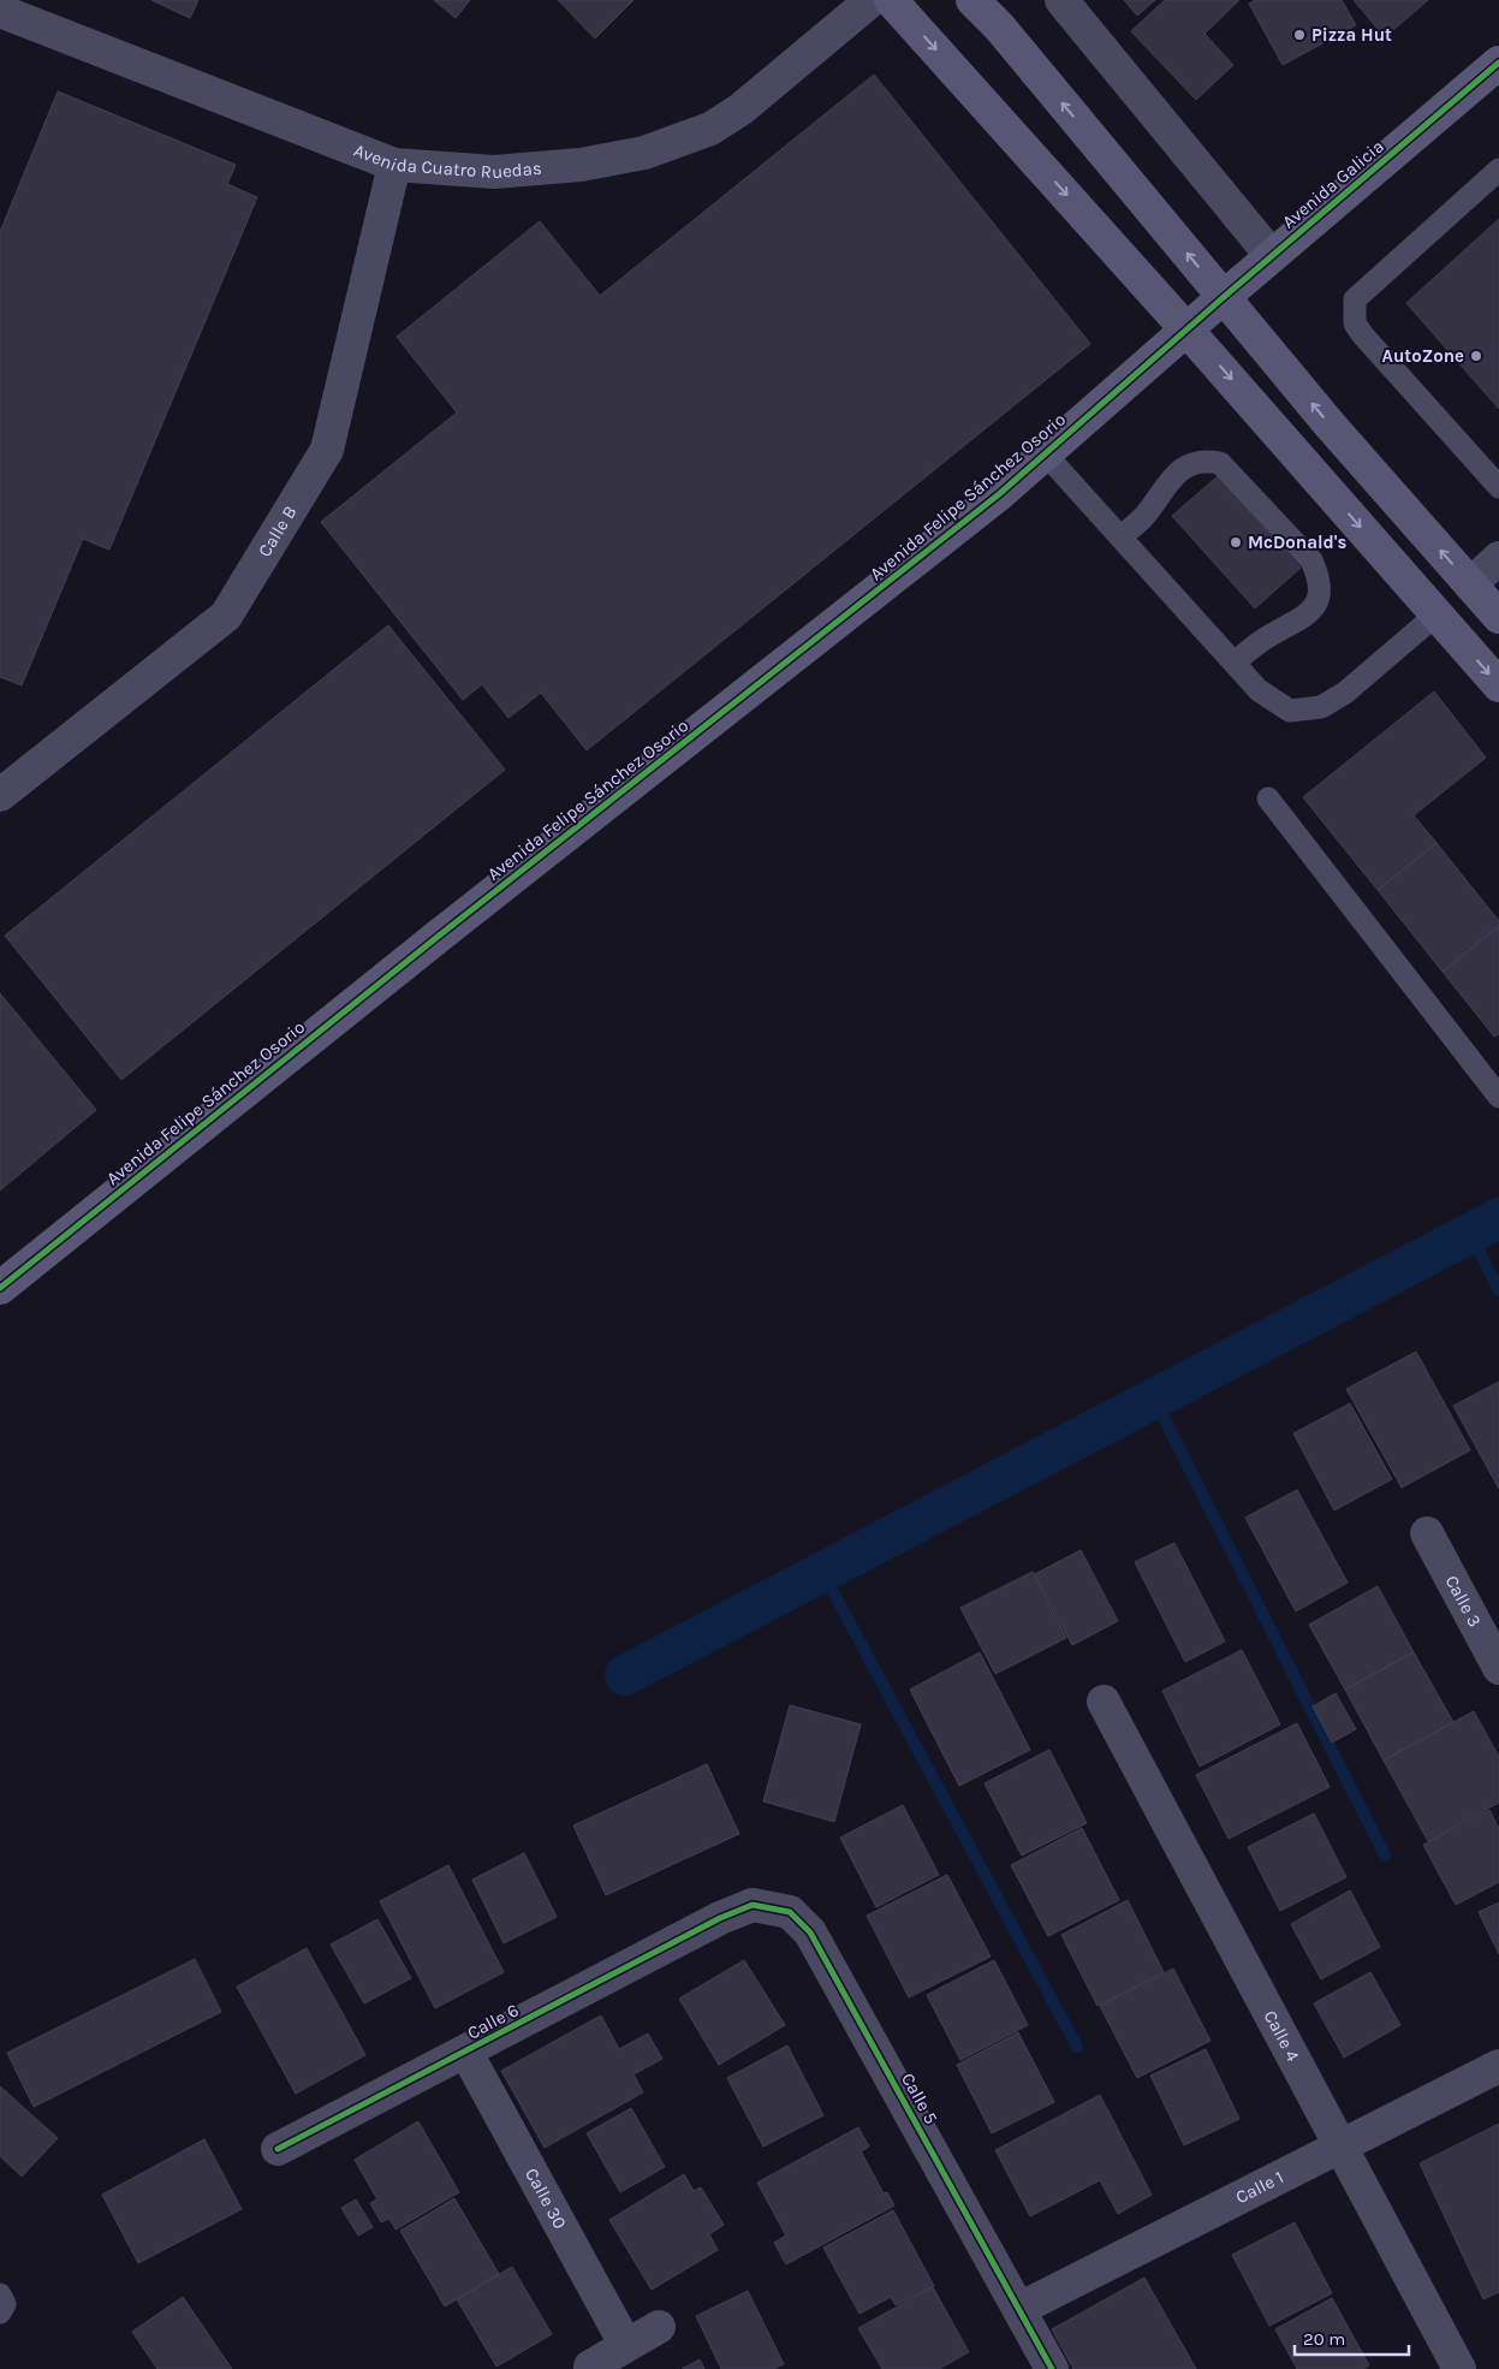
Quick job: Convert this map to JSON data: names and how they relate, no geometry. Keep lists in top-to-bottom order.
{
  "streets": {
    "street": [
      "Avenida Cuatro Ruedas",
      "Avenida Galicia",
      "Avenida Felipe Sánchez Osorio",
      "Calle B",
      "Calle 3",
      "Calle 6",
      "Calle 4",
      "Calle 5",
      "Calle 1",
      "Calle 30"
    ]
  },
  "crossings": [
    ["Avenida Cuatro Ruedas", "Calle B"],
    ["Avenida Galicia", "Avenida Felipe Sánchez Osorio"],
    ["Calle 6", "Calle 5"],
    ["Calle 6", "Calle 30"],
    ["Calle 4", "Calle 1"],
    ["Calle 5", "Calle 1"]
  ],
  "places": ["Pizza Hut", "AutoZone", "McDonald's"],
  "scale_bar": "20 m"
}
